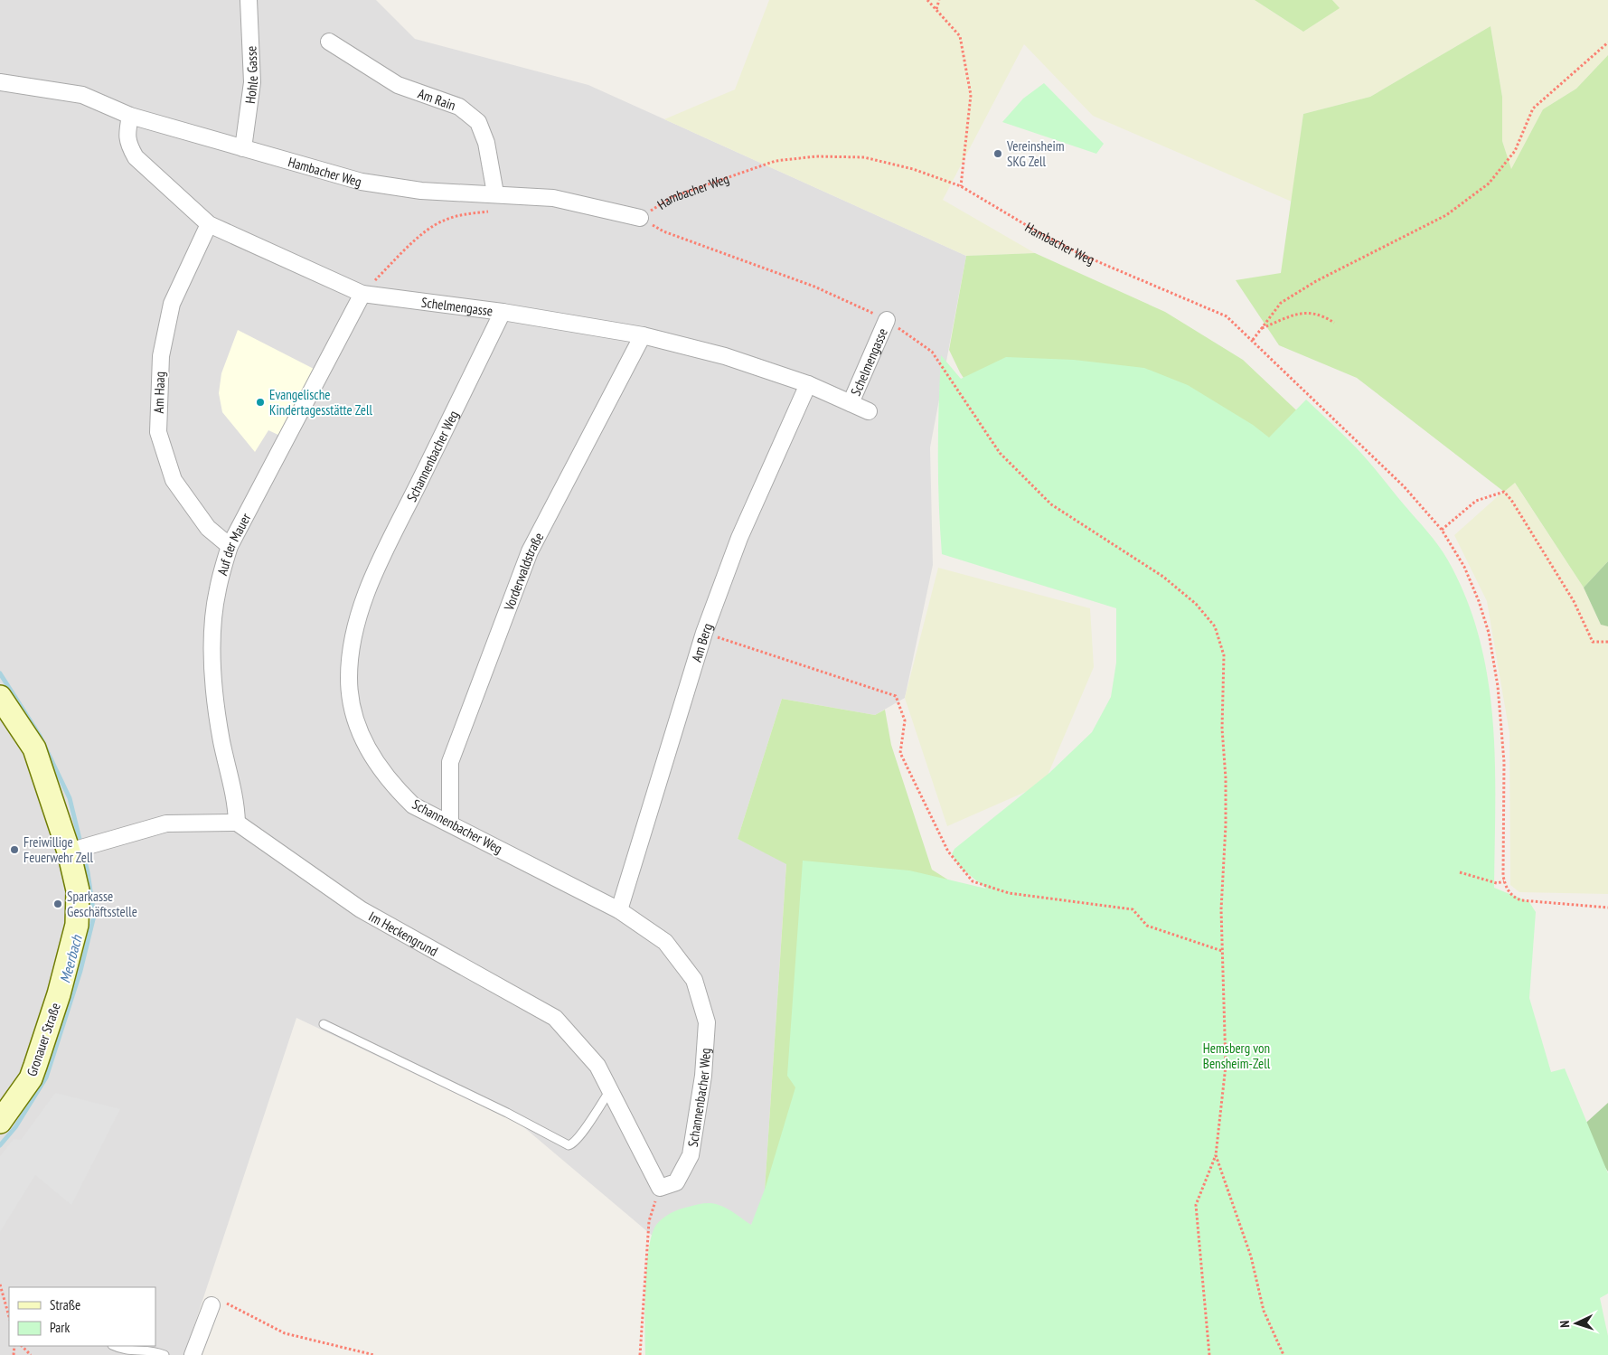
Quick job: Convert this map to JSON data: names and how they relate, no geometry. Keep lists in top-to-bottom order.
{
  "streets": {
    "street": [
      "Hohle Gasse",
      "Am Rain",
      "Hambacher Weg",
      "Schelmengasse",
      "Am Haag",
      "Schannenbacher Weg",
      "Auf der Mauer",
      "Vorderwaldstraße",
      "Am Berg",
      "Im Heckengrund",
      "Gronauer Straße"
    ]
  },
  "crossings": [
    ["Hohle Gasse", "Hambacher Weg"],
    ["Am Rain", "Hambacher Weg"],
    ["Hambacher Weg", "Schelmengasse"],
    ["Schelmengasse", "Am Haag"],
    ["Schelmengasse", "Schannenbacher Weg"],
    ["Schelmengasse", "Auf der Mauer"],
    ["Schelmengasse", "Vorderwaldstraße"],
    ["Schelmengasse", "Am Berg"],
    ["Am Haag", "Auf der Mauer"],
    ["Schannenbacher Weg", "Vorderwaldstraße"],
    ["Schannenbacher Weg", "Am Berg"],
    ["Schannenbacher Weg", "Im Heckengrund"],
    ["Auf der Mauer", "Im Heckengrund"]
  ],
  "water": ["Meerbach"],
  "parks": ["Hemsberg von Bensheim-Zell"],
  "places": [
    "Vereinsheim SKG Zell",
    "Evangelische Kindertagesstätte Zell",
    "Freiwillige Feuerwehr Zell",
    "Sparkasse Geschäftsstelle"
  ],
  "legend": ["Straße", "Park"],
  "north": "left"
}
